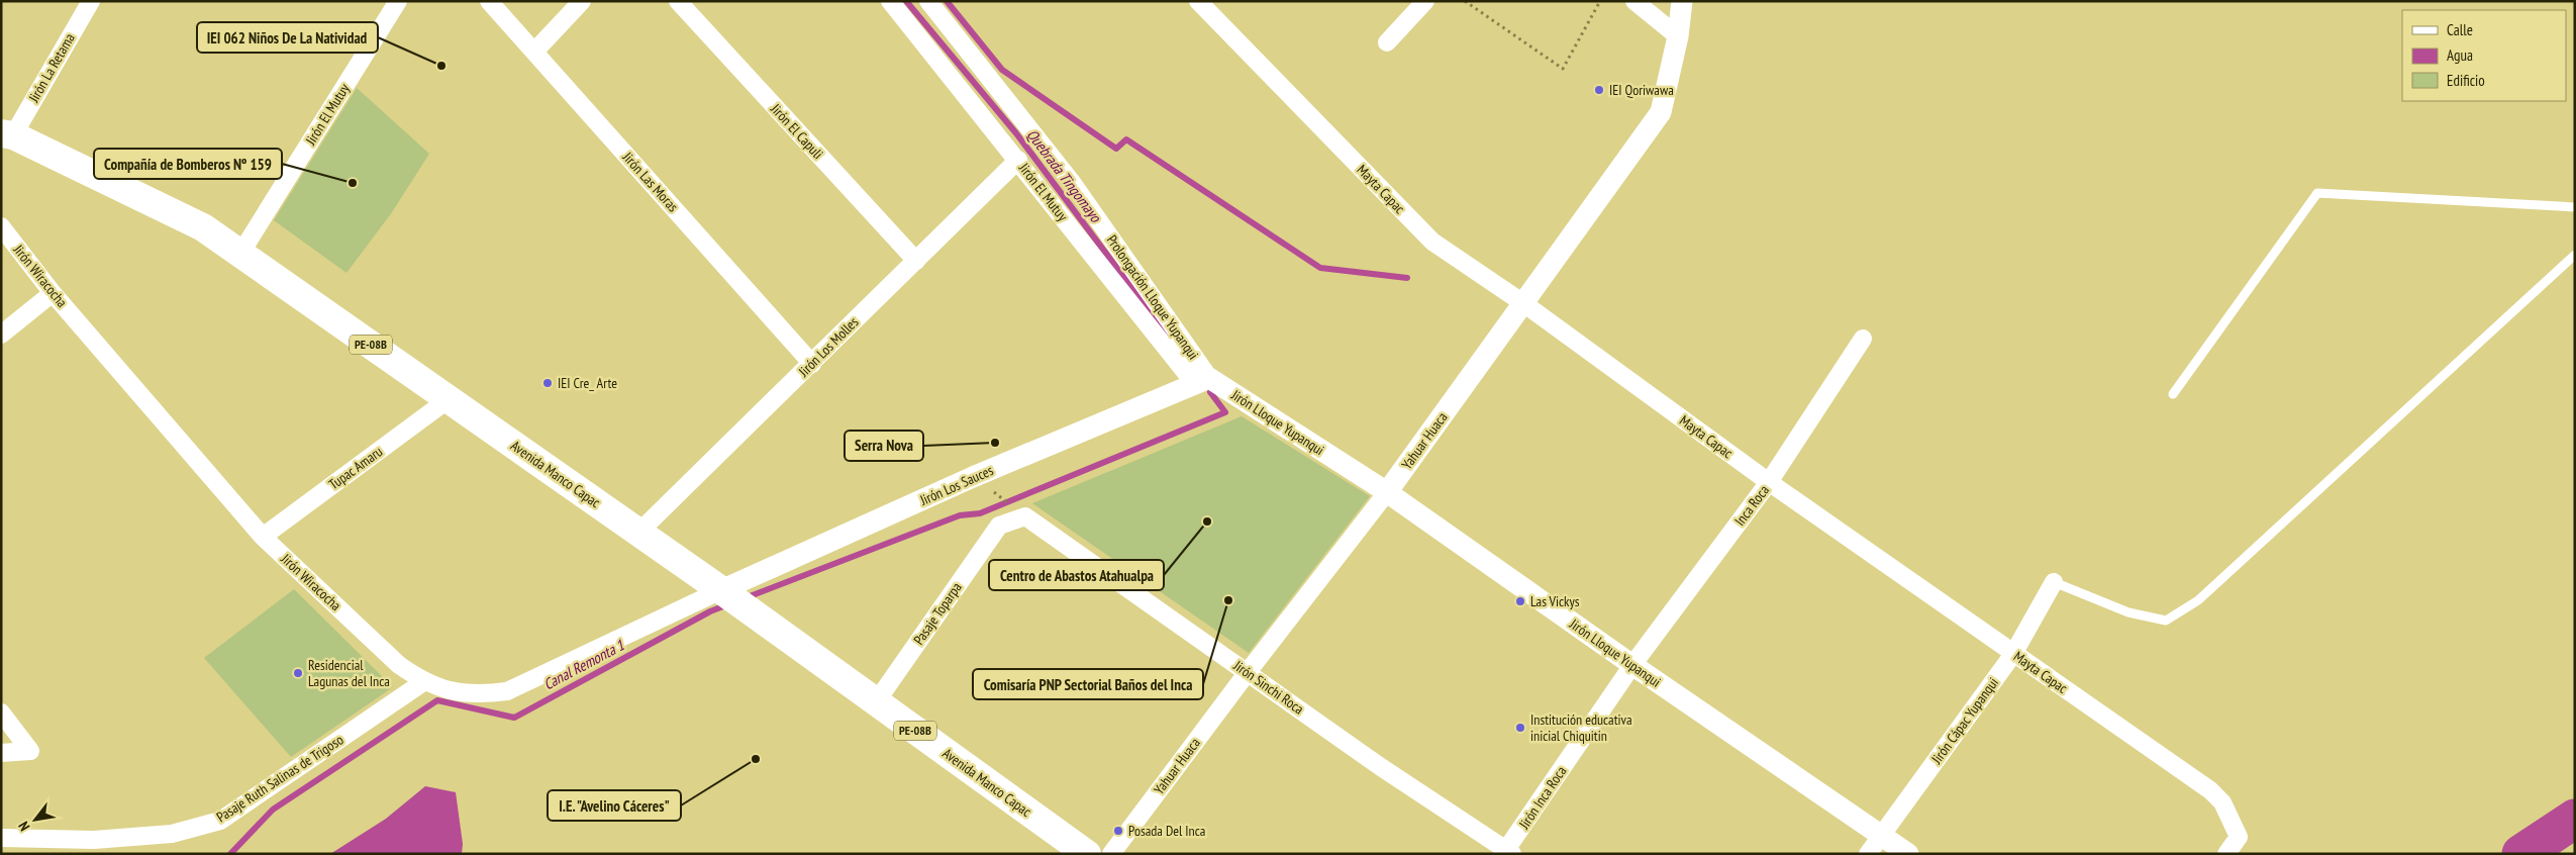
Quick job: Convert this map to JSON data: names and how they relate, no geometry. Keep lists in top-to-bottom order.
{
  "streets": {
    "main road": ["PE-08B", "Avenida Manco Capac"],
    "street": [
      "Jirón La Retama",
      "Jirón El Mutuy",
      "Jirón El Capuli",
      "Jirón Las Moras",
      "Mayta Capac",
      "Jirón Wiracocha",
      "Prolongación Lloque Yupanqui",
      "Jirón Los Molles",
      "Jirón Lloque Yupanqui",
      "Yahuar Huaca",
      "Tupac Amaru",
      "Jirón Los Sauces",
      "Inca Roca",
      "Pasaje Toparpa",
      "Jirón Sinchi Roca",
      "Jirón Cápac Yupanqui",
      "Pasaje Ruth Salinas de Trigoso",
      "Jirón Inca Roca"
    ]
  },
  "crossings": [
    ["Jirón La Retama", "Avenida Manco Capac"],
    ["Jirón El Mutuy", "Prolongación Lloque Yupanqui"],
    ["Jirón El Mutuy", "Jirón Los Molles"],
    ["Jirón El Mutuy", "Jirón Lloque Yupanqui"],
    ["Jirón El Mutuy", "Avenida Manco Capac"],
    ["Jirón El Mutuy", "Jirón Los Sauces"],
    ["Jirón El Capuli", "Jirón Los Molles"],
    ["Jirón Las Moras", "Jirón Los Molles"],
    ["Mayta Capac", "Yahuar Huaca"],
    ["Mayta Capac", "Inca Roca"],
    ["Mayta Capac", "Jirón Cápac Yupanqui"],
    ["Jirón Wiracocha", "Tupac Amaru"],
    ["Jirón Wiracocha", "Avenida Manco Capac"],
    ["Jirón Wiracocha", "Jirón Los Sauces"],
    ["Jirón Wiracocha", "Pasaje Ruth Salinas de Trigoso"],
    ["Prolongación Lloque Yupanqui", "Jirón Lloque Yupanqui"],
    ["Prolongación Lloque Yupanqui", "Jirón Los Sauces"],
    ["Jirón Los Molles", "Avenida Manco Capac"],
    ["Jirón Lloque Yupanqui", "Yahuar Huaca"],
    ["Jirón Lloque Yupanqui", "Jirón Los Sauces"],
    ["Jirón Lloque Yupanqui", "Inca Roca"],
    ["Jirón Lloque Yupanqui", "Jirón Cápac Yupanqui"],
    ["Jirón Lloque Yupanqui", "Jirón Inca Roca"],
    ["Yahuar Huaca", "Jirón Sinchi Roca"],
    ["Tupac Amaru", "Avenida Manco Capac"],
    ["Avenida Manco Capac", "Jirón Los Sauces"],
    ["Avenida Manco Capac", "Pasaje Toparpa"],
    ["Inca Roca", "Jirón Inca Roca"],
    ["Pasaje Toparpa", "Jirón Sinchi Roca"],
    ["Jirón Sinchi Roca", "Jirón Inca Roca"]
  ],
  "water": ["Quebrada Tingomayo", "Canal Remonta 1"],
  "places": [
    "IEI 062 Niños De La Natividad",
    "IEI Qoriwawa",
    "Compañía de Bomberos Nº 159",
    "IEI Cre_ Arte",
    "Serra Nova",
    "Centro de Abastos Atahualpa",
    "Comisaría PNP Sectorial Baños del Inca",
    "Las Vickys",
    "Residencial Lagunas del Inca",
    "Institución educativa inicial Chiquitin",
    "I.E. \"Avelino Cáceres\"",
    "Posada Del Inca"
  ],
  "legend": ["Calle", "Agua", "Edificio"],
  "north": "bottom left"
}
